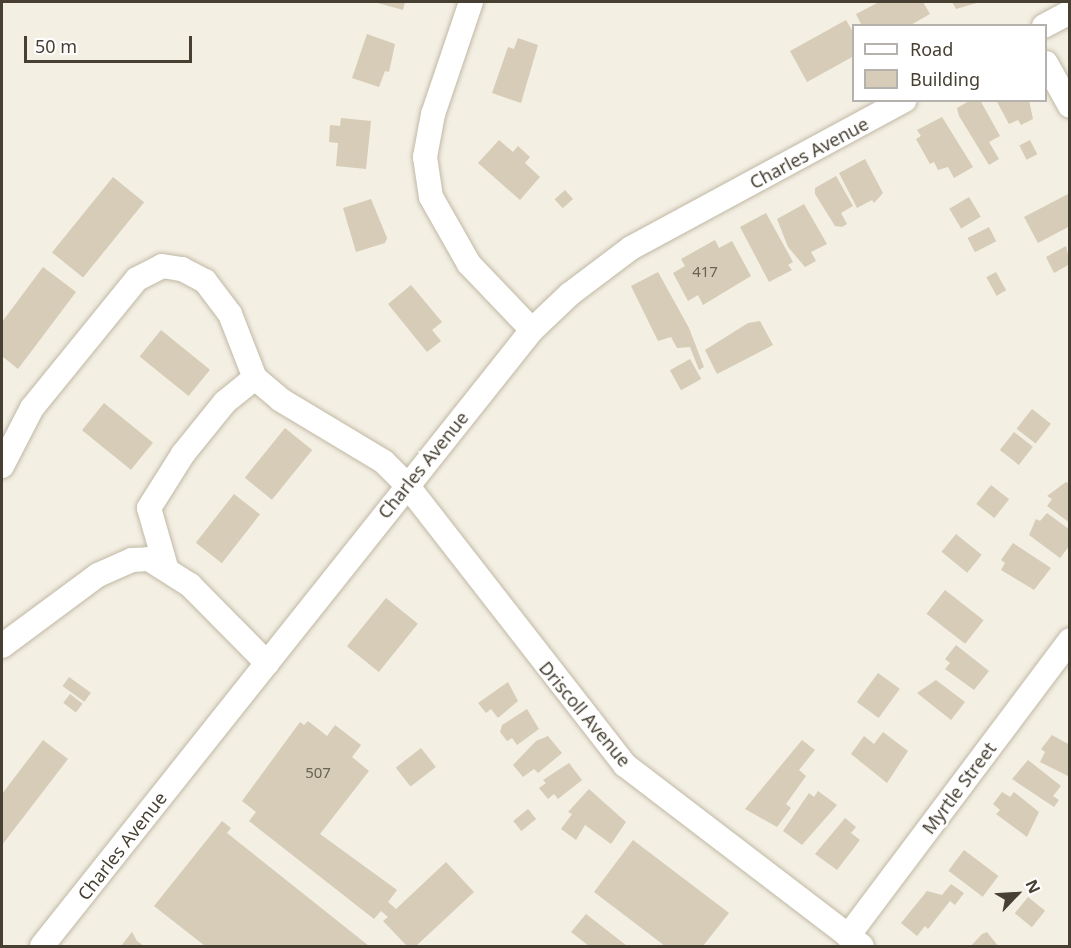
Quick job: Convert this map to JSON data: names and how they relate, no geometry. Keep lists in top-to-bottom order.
{
  "streets": {
    "street": ["Charles Avenue", "Driscoll Avenue", "Myrtle Street"]
  },
  "crossings": [
    ["Charles Avenue", "Driscoll Avenue"],
    ["Driscoll Avenue", "Myrtle Street"]
  ],
  "house_numbers": ["417", "507"],
  "legend": ["Road", "Building"],
  "scale_bar": "50 m",
  "north": "top right"
}
